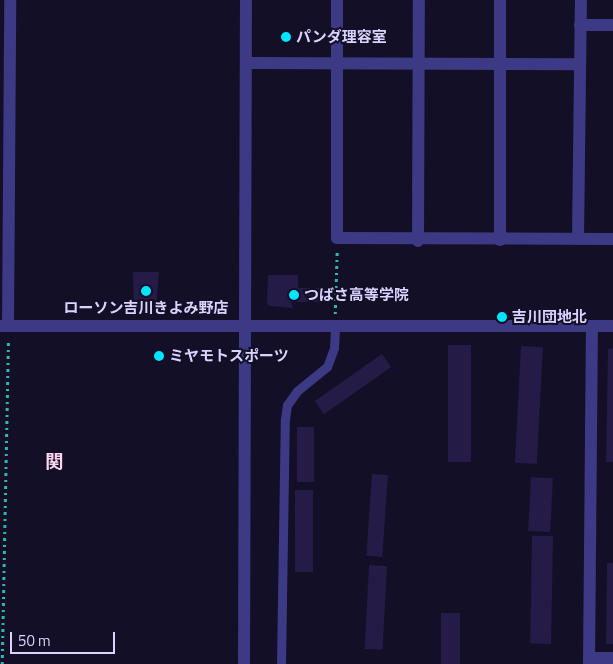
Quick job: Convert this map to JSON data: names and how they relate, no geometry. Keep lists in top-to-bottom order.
{
  "districts": ["関"],
  "places": [
    "パンダ理容室",
    "ローソン吉川きよみ野店",
    "つばさ高等学院",
    "吉川団地北",
    "ミヤモトスポーツ"
  ],
  "scale_bar": "50 m"
}
